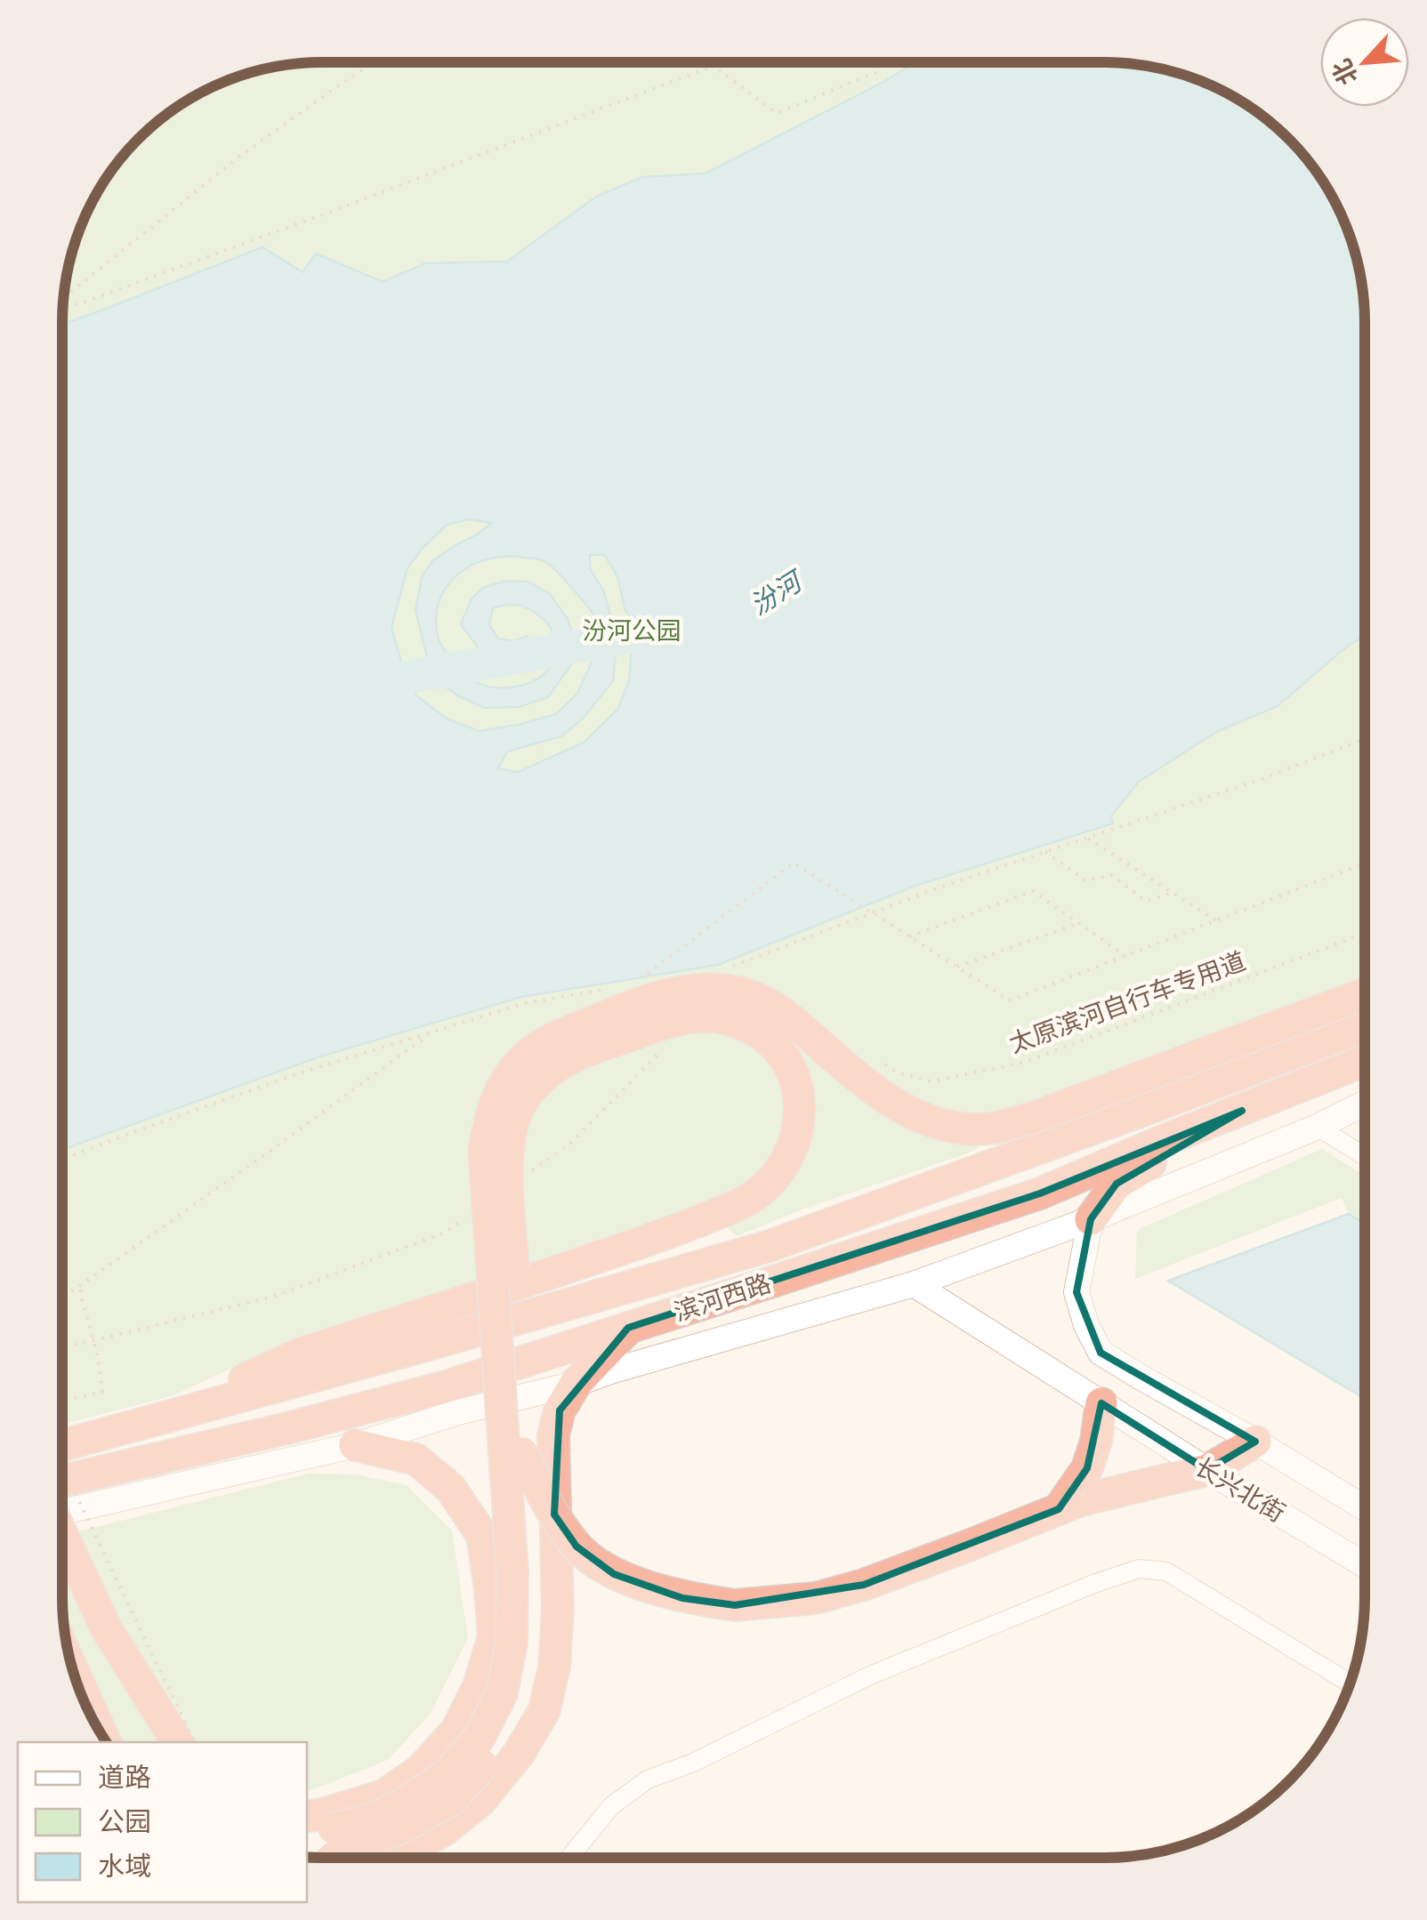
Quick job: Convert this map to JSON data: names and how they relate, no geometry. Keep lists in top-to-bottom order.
{
  "streets": {
    "highway": ["滨河西路"],
    "street": ["长兴北街"],
    "path": ["太原滨河自行车专用道"]
  },
  "water": ["汾河"],
  "parks": ["汾河公园"],
  "legend": ["道路", "公园", "水域"],
  "north": "bottom left"
}
